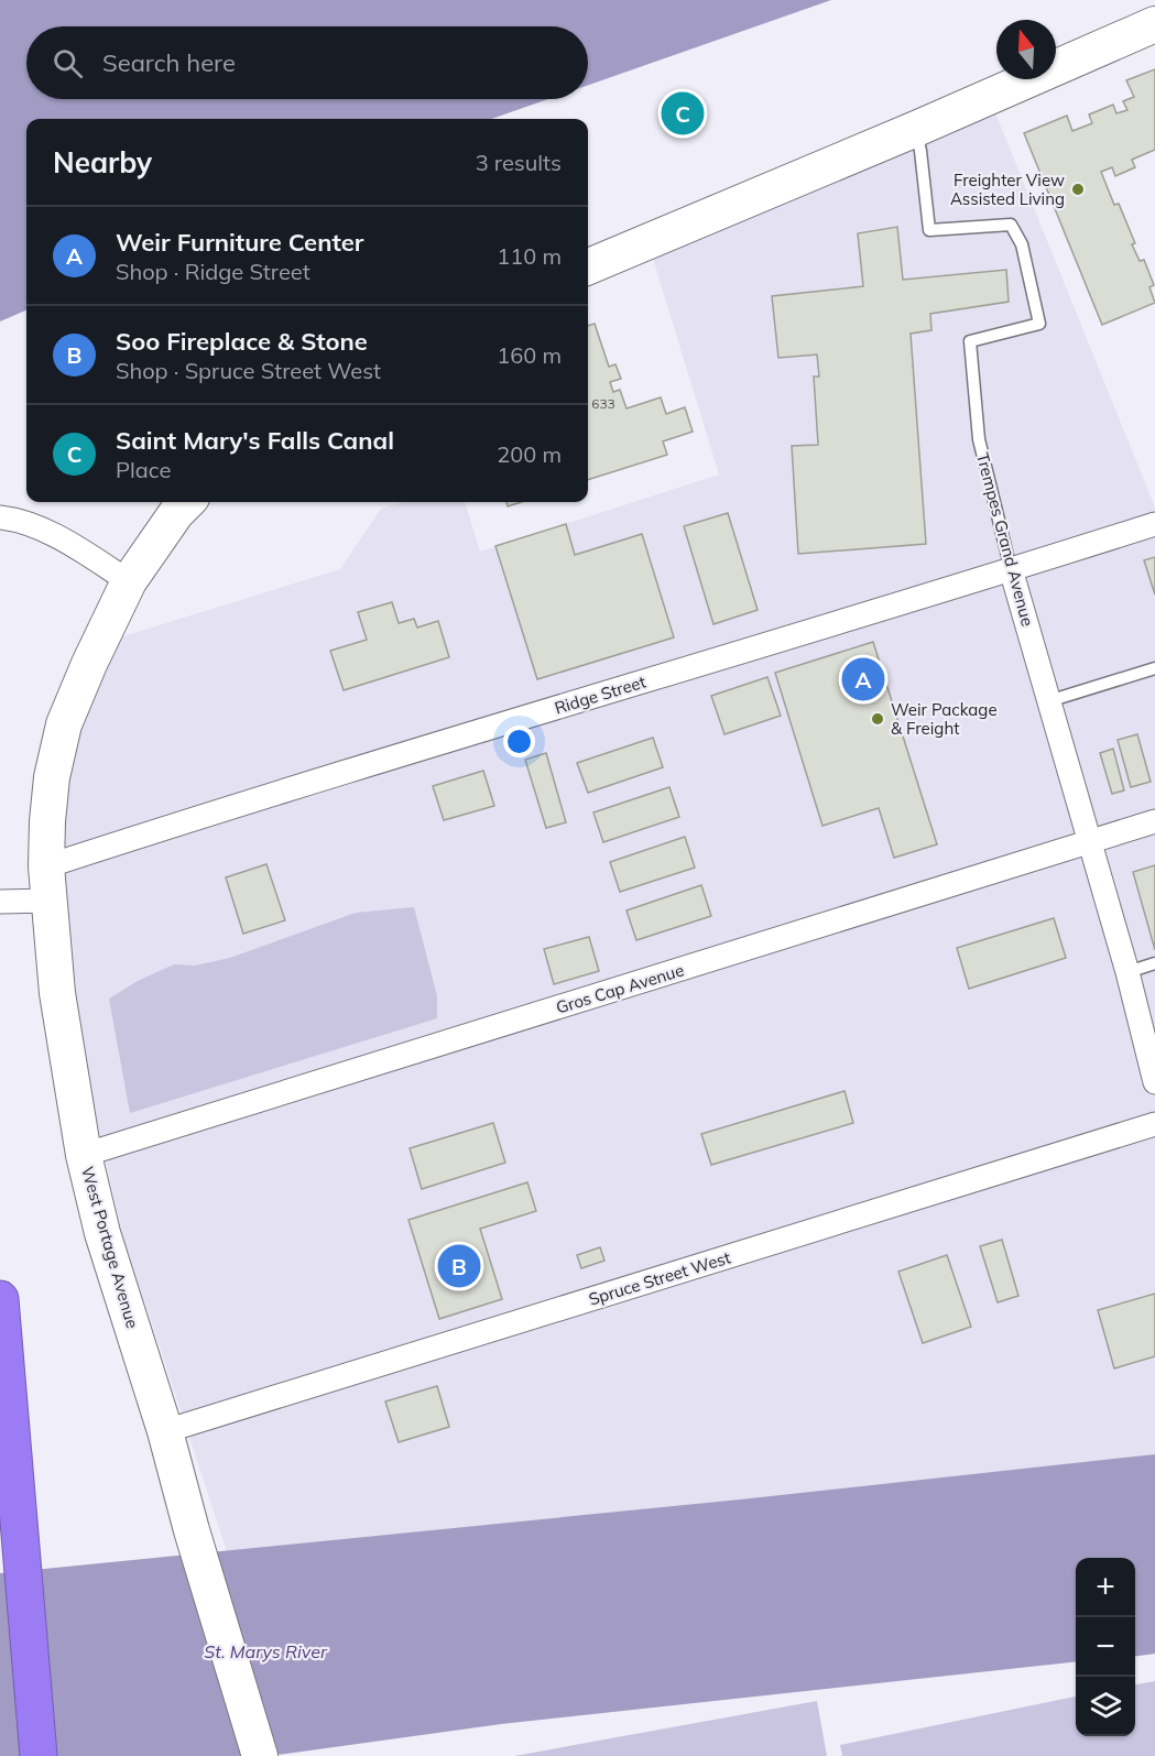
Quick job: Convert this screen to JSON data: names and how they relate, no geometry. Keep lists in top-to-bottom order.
{
  "streets": {
    "street": [
      "Trempes Grand Avenue",
      "Ridge Street",
      "Gros Cap Avenue",
      "West Portage Avenue",
      "Spruce Street West"
    ]
  },
  "crossings": [
    ["Trempes Grand Avenue", "Ridge Street"],
    ["Trempes Grand Avenue", "Gros Cap Avenue"],
    ["Ridge Street", "West Portage Avenue"],
    ["Gros Cap Avenue", "West Portage Avenue"],
    ["West Portage Avenue", "Spruce Street West"]
  ],
  "water": ["St. Marys River"],
  "places": ["Freighter View Assisted Living", "Weir Package & Freight"],
  "house_numbers": ["633"],
  "north": "top",
  "page": {
    "search": "Search here",
    "pins": ["C", "A", "B"],
    "heading": ["Nearby", "3 results"],
    "list": [
      {
        "mark": "A",
        "name": "Weir Furniture Center",
        "note": "Shop · Ridge Street",
        "value": "110 m"
      },
      {
        "mark": "B",
        "name": "Soo Fireplace & Stone",
        "note": "Shop · Spruce Street West",
        "value": "160 m"
      },
      {
        "mark": "C",
        "name": "Saint Mary's Falls Canal",
        "note": "Place",
        "value": "200 m"
      }
    ],
    "map_buttons": ["+", "−"]
  }
}
